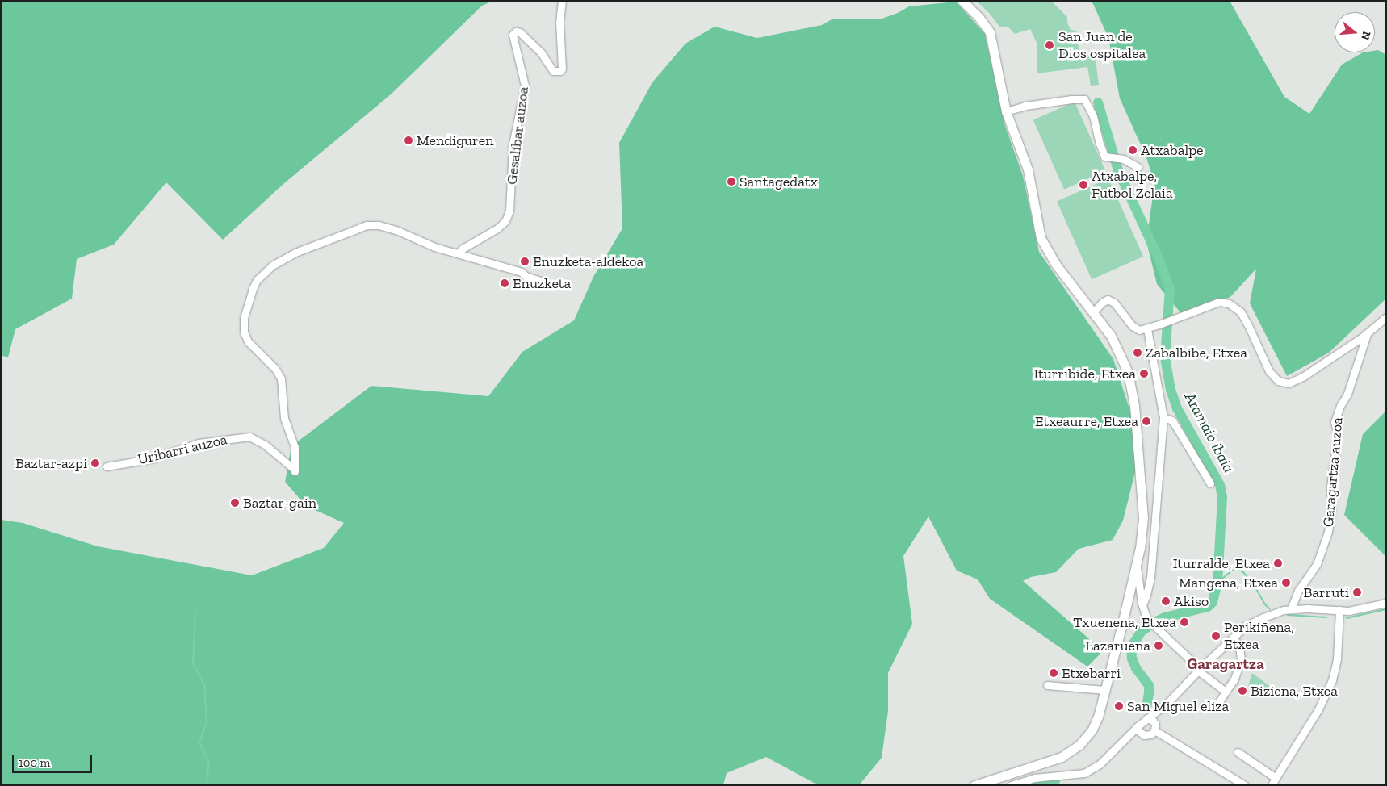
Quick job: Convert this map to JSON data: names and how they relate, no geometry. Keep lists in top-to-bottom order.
{
  "streets": {
    "street": ["Gesalibar auzoa", "Uribarri auzoa", "Garagartza auzoa"]
  },
  "crossings": [
    ["Gesalibar auzoa", "Uribarri auzoa"]
  ],
  "districts": ["Garagartza"],
  "water": ["Aramaio ibaia"],
  "places": [
    "San Juan de Dios ospitalea",
    "Mendiguren",
    "Atxabalpe",
    "Santagedatx",
    "Atxabalpe, Futbol Zelaia",
    "Enuzketa-aldekoa",
    "Enuzketa",
    "Zabalbibe, Etxea",
    "Iturribide, Etxea",
    "Etxeaurre, Etxea",
    "Baztar-azpi",
    "Baztar-gain",
    "Iturralde, Etxea",
    "Mangena, Etxea",
    "Barruti",
    "Akiso",
    "Txuenena, Etxea",
    "Perikiñena, Etxea",
    "Lazaruena",
    "Etxebarri",
    "Biziena, Etxea",
    "San Miguel eliza"
  ],
  "scale_bar": "100 m",
  "north": "right"
}
